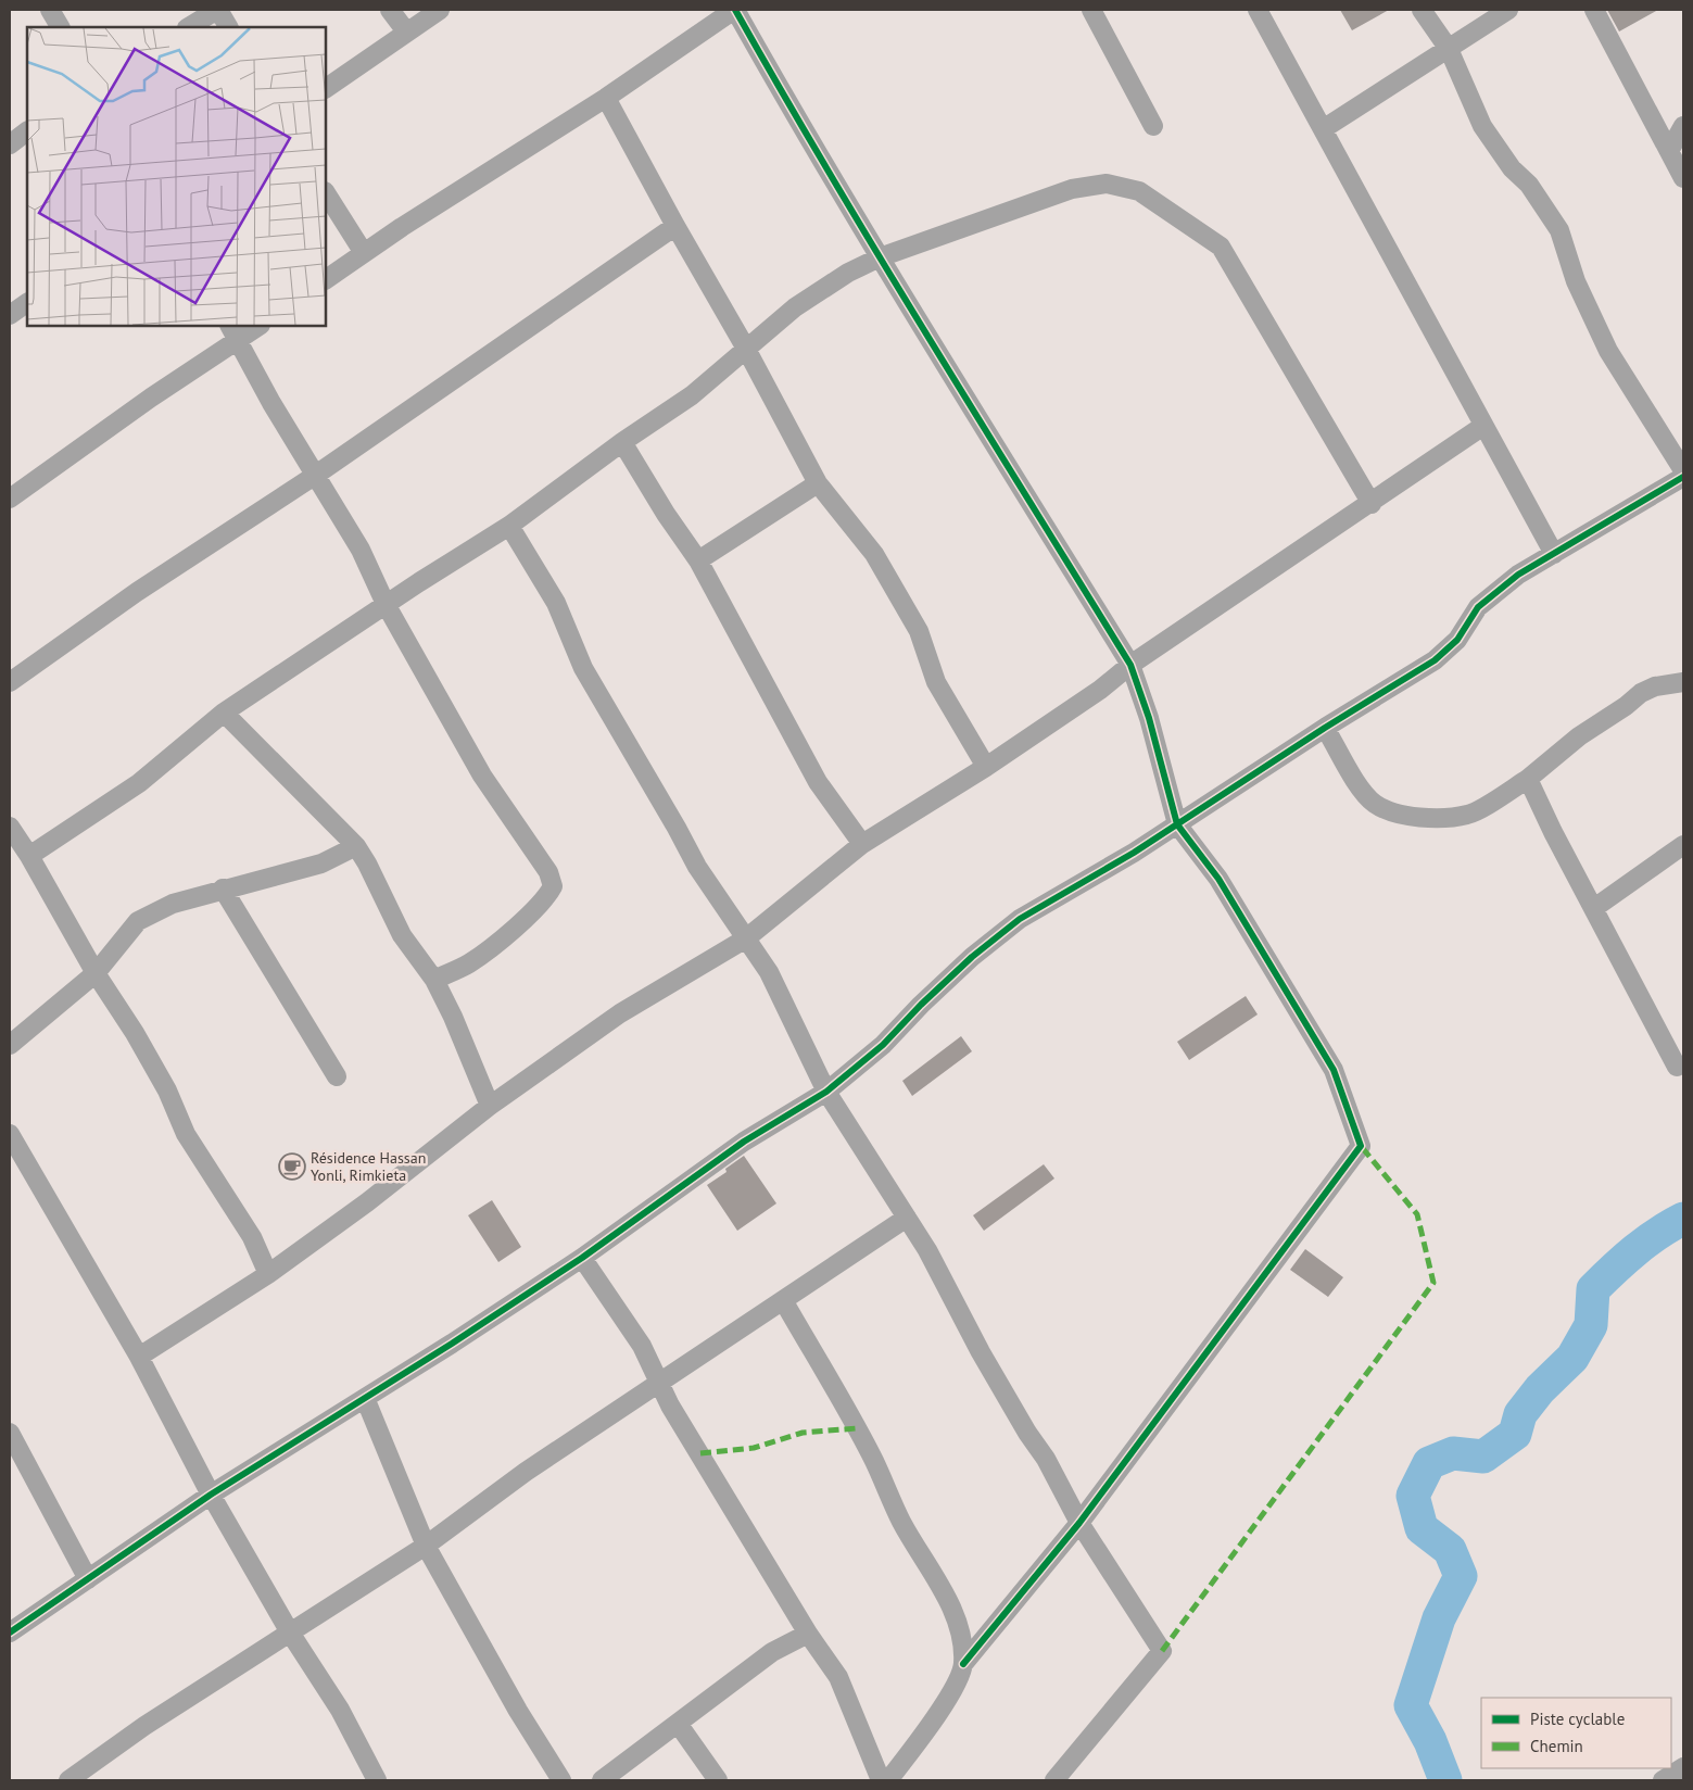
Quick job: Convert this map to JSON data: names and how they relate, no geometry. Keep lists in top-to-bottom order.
{
  "places": {
    "cafe": ["Résidence Hassan Yonli, Rimkieta"]
  },
  "legend": ["Piste cyclable", "Chemin"]
}
